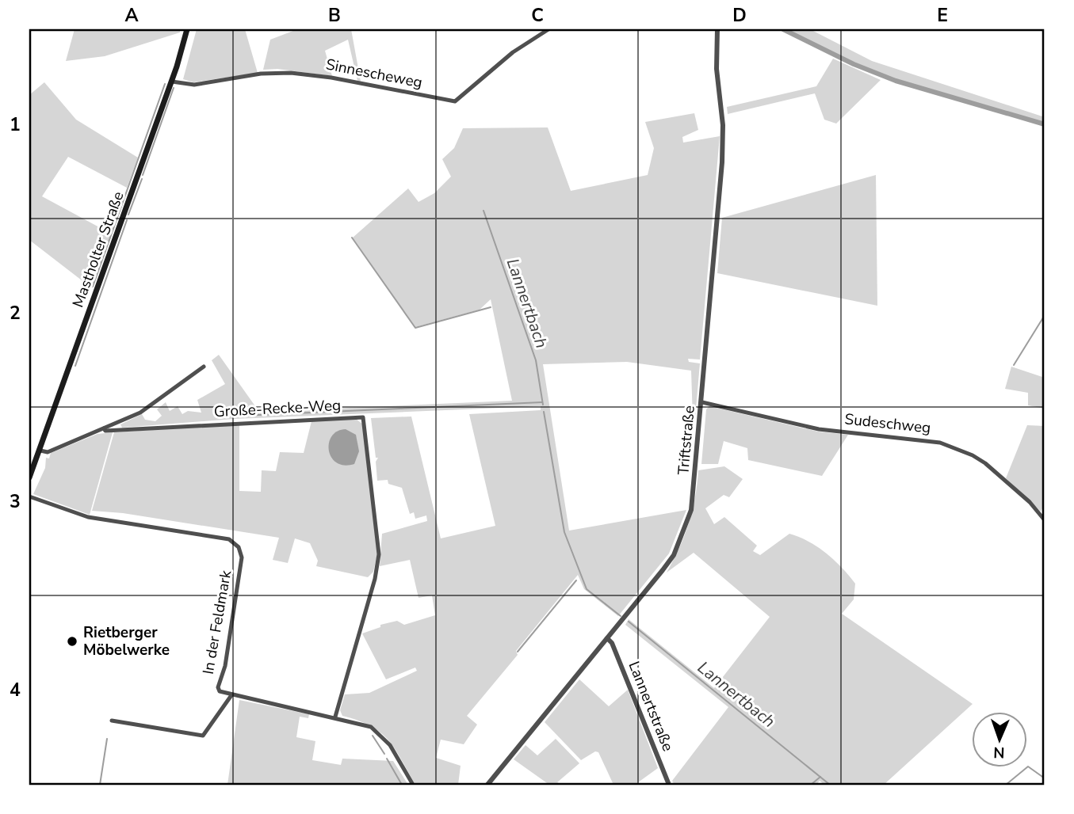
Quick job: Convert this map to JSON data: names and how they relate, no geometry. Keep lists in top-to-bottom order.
{
  "streets": {
    "main road": ["Mastholter Straße"],
    "street": [
      "Sinnescheweg",
      "Große-Recke-Weg",
      "Sudeschweg",
      "Triftstraße",
      "In der Feldmark",
      "Lannertstraße"
    ]
  },
  "crossings": [
    ["Sinnescheweg", "Mastholter Straße"],
    ["Mastholter Straße", "Große-Recke-Weg"],
    ["Sudeschweg", "Triftstraße"],
    ["Triftstraße", "Lannertstraße"]
  ],
  "water": ["Lannertbach"],
  "places": ["Rietberger Möbelwerke"],
  "north": "bottom",
  "grid": {
    "columns": [
      "A",
      "B",
      "C",
      "D",
      "E"
    ],
    "rows": [
      "1",
      "2",
      "3",
      "4"
    ]
  }
}
